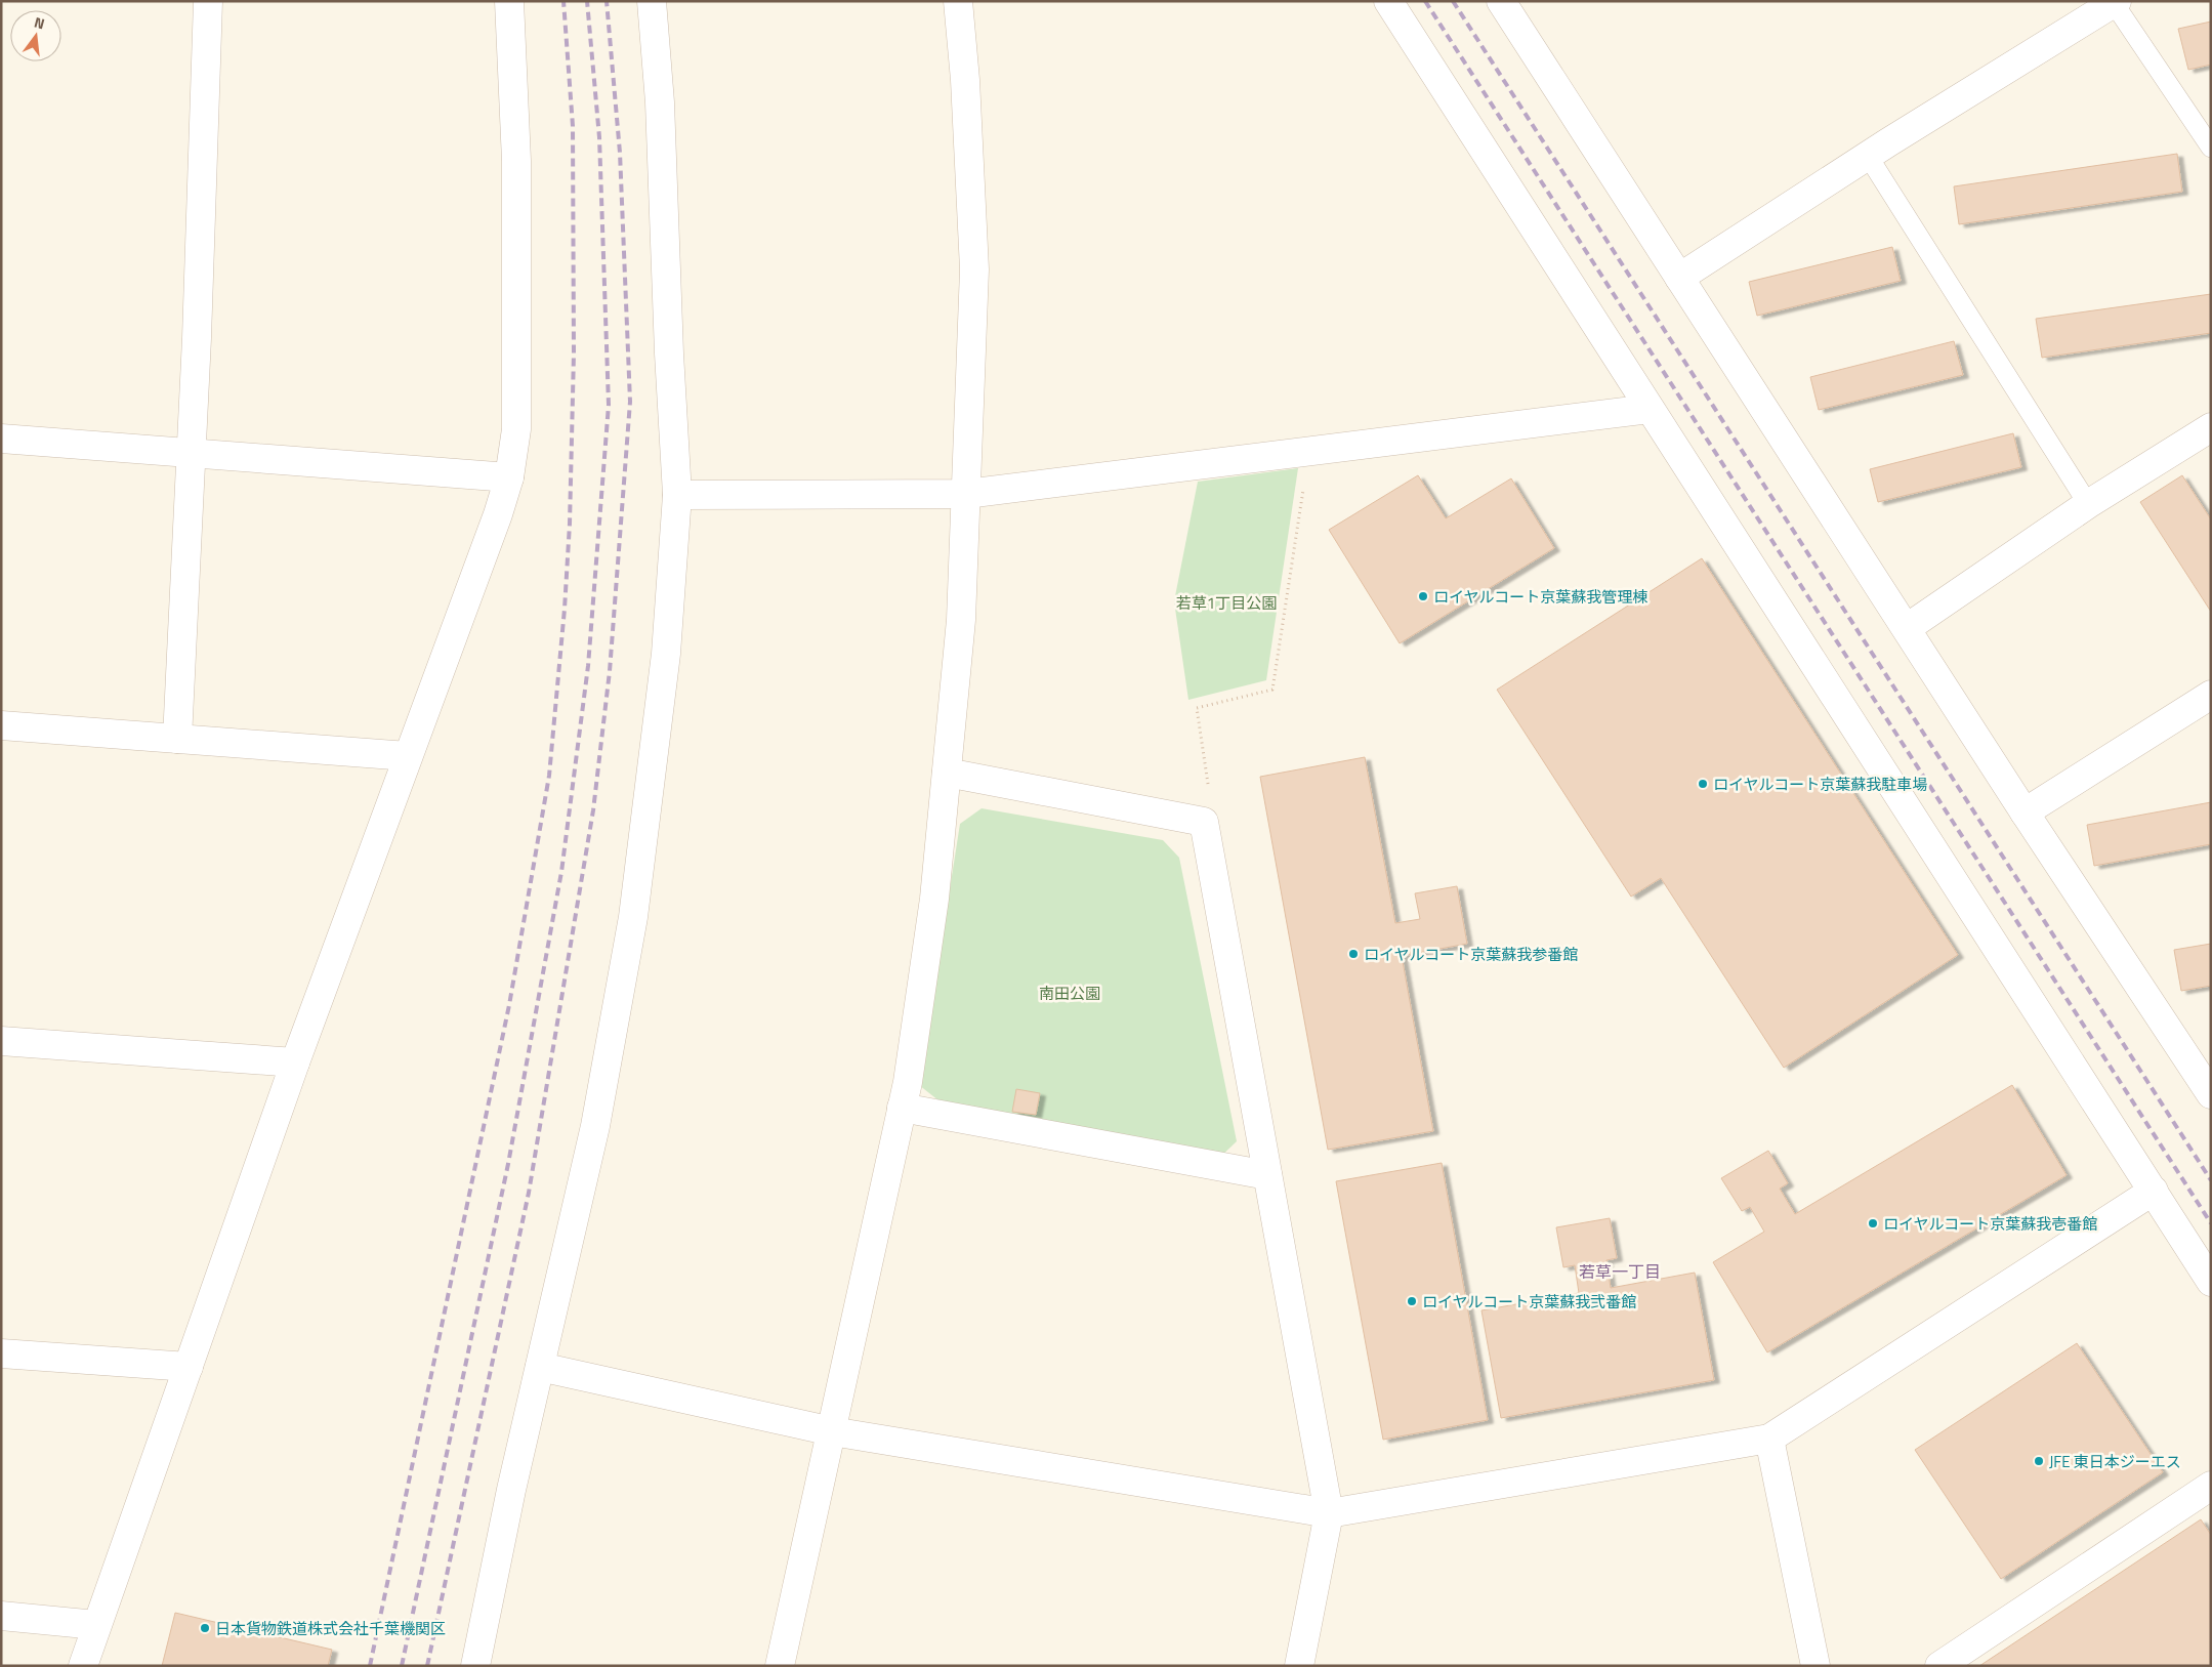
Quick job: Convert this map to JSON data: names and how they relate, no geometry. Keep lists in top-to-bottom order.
{
  "districts": ["若草一丁目"],
  "parks": ["若草1丁目公園", "南田公園"],
  "places": [
    "ロイヤルコート京葉蘇我管理棟",
    "ロイヤルコート京葉蘇我駐車場",
    "ロイヤルコート京葉蘇我参番館",
    "ロイヤルコート京葉蘇我壱番館",
    "ロイヤルコート京葉蘇我弐番館",
    "JFE 東日本ジーエス",
    "日本貨物鉄道株式会社千葉機関区"
  ],
  "north": "top"
}
